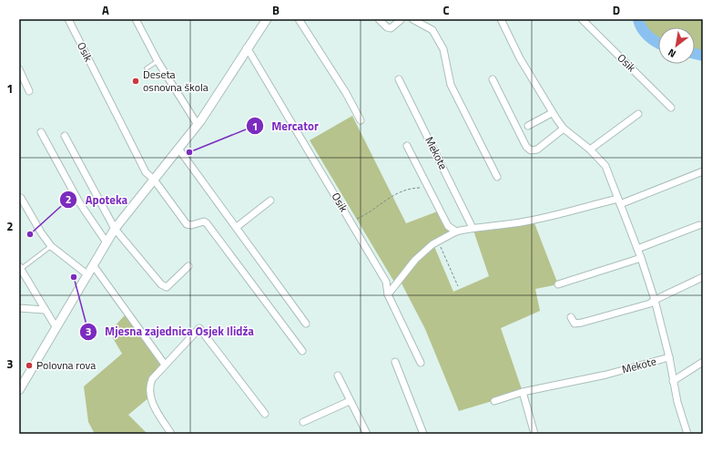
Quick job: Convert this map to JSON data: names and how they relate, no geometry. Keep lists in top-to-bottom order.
{
  "streets": {
    "street": ["Osik", "Mekote"]
  },
  "places": [
    "Deseta osnovna škola",
    "Mercator",
    "Apoteka",
    "Mjesna zajednica Osjek Ilidža",
    "Polovna rova"
  ],
  "north": "bottom left",
  "grid": {
    "columns": [
      "A",
      "B",
      "C",
      "D"
    ],
    "rows": ["1", "2", "3"]
  }
}
